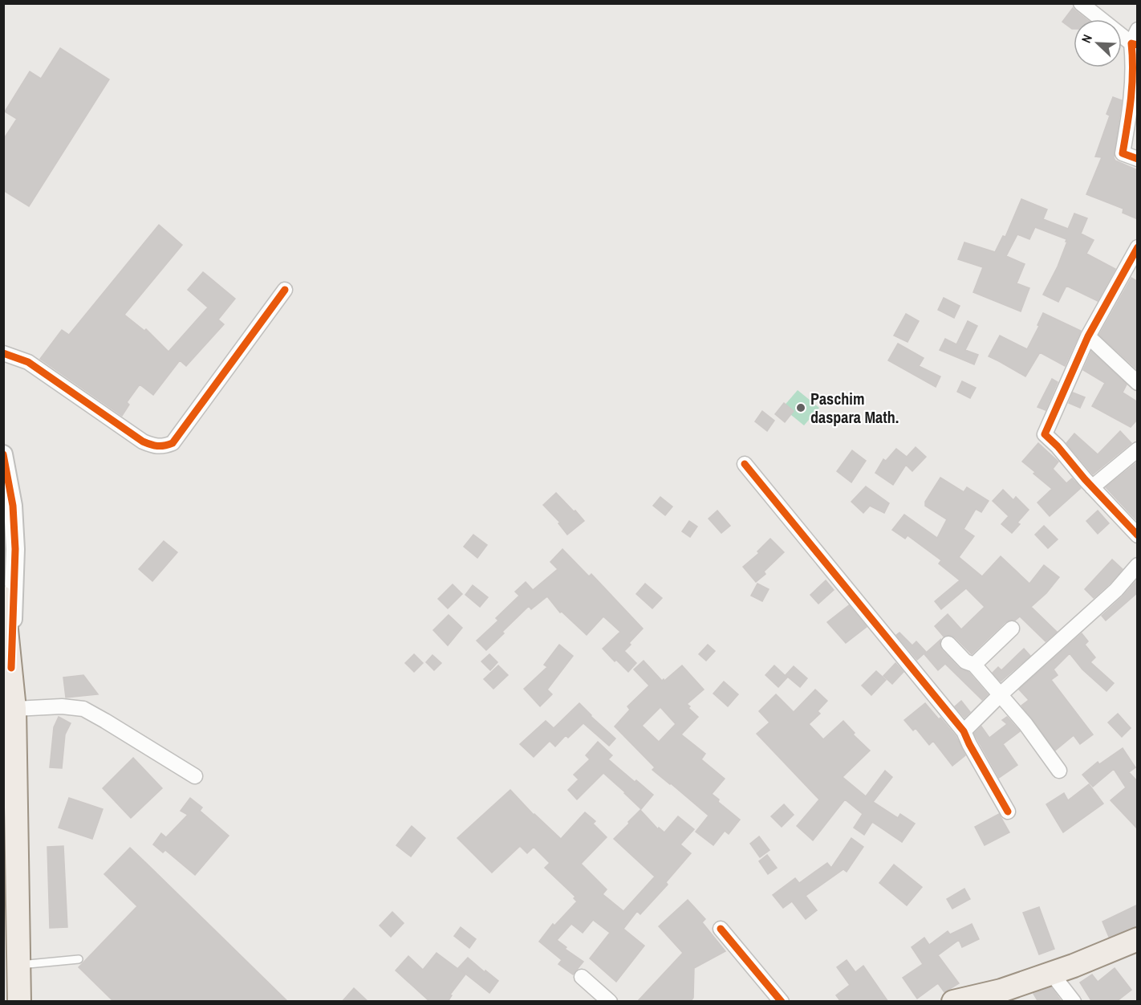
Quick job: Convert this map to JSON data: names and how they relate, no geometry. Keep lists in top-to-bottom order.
{
  "places": ["Paschim daspara Math."],
  "north": "top left"
}
